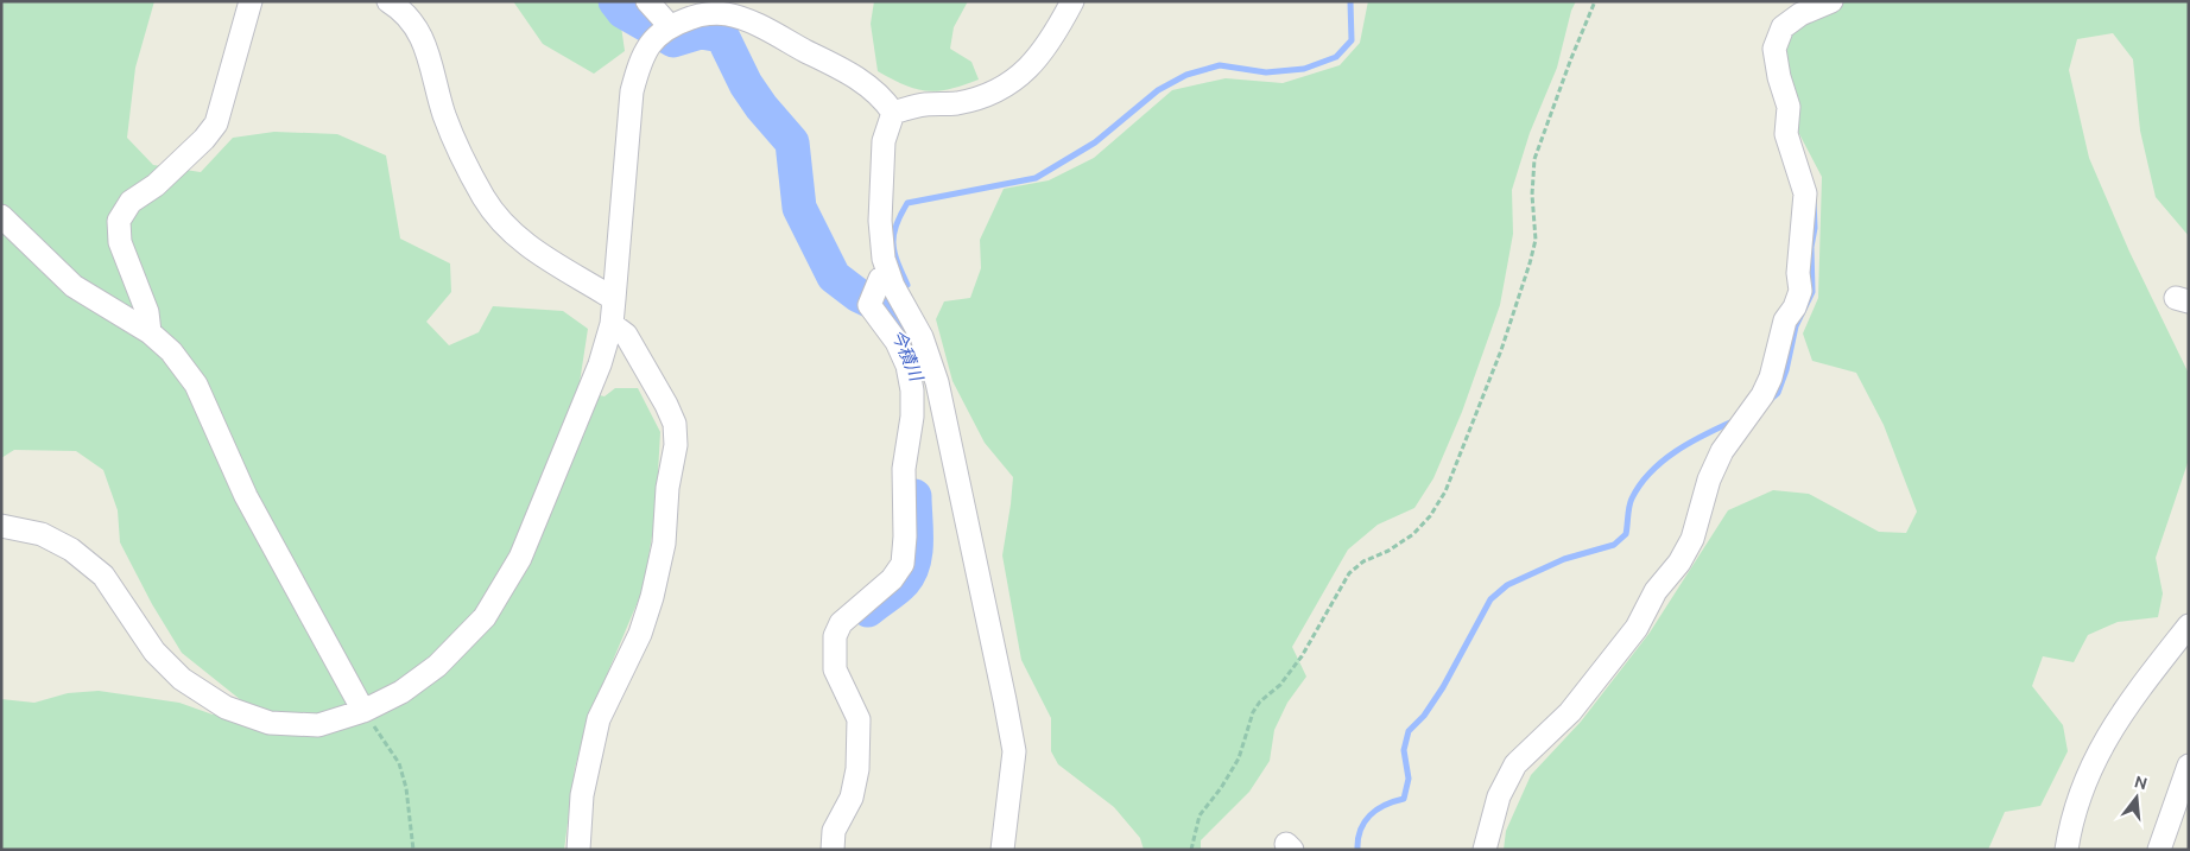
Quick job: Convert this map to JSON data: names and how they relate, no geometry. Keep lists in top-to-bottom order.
{
  "water": ["今積川"],
  "north": "top"
}
